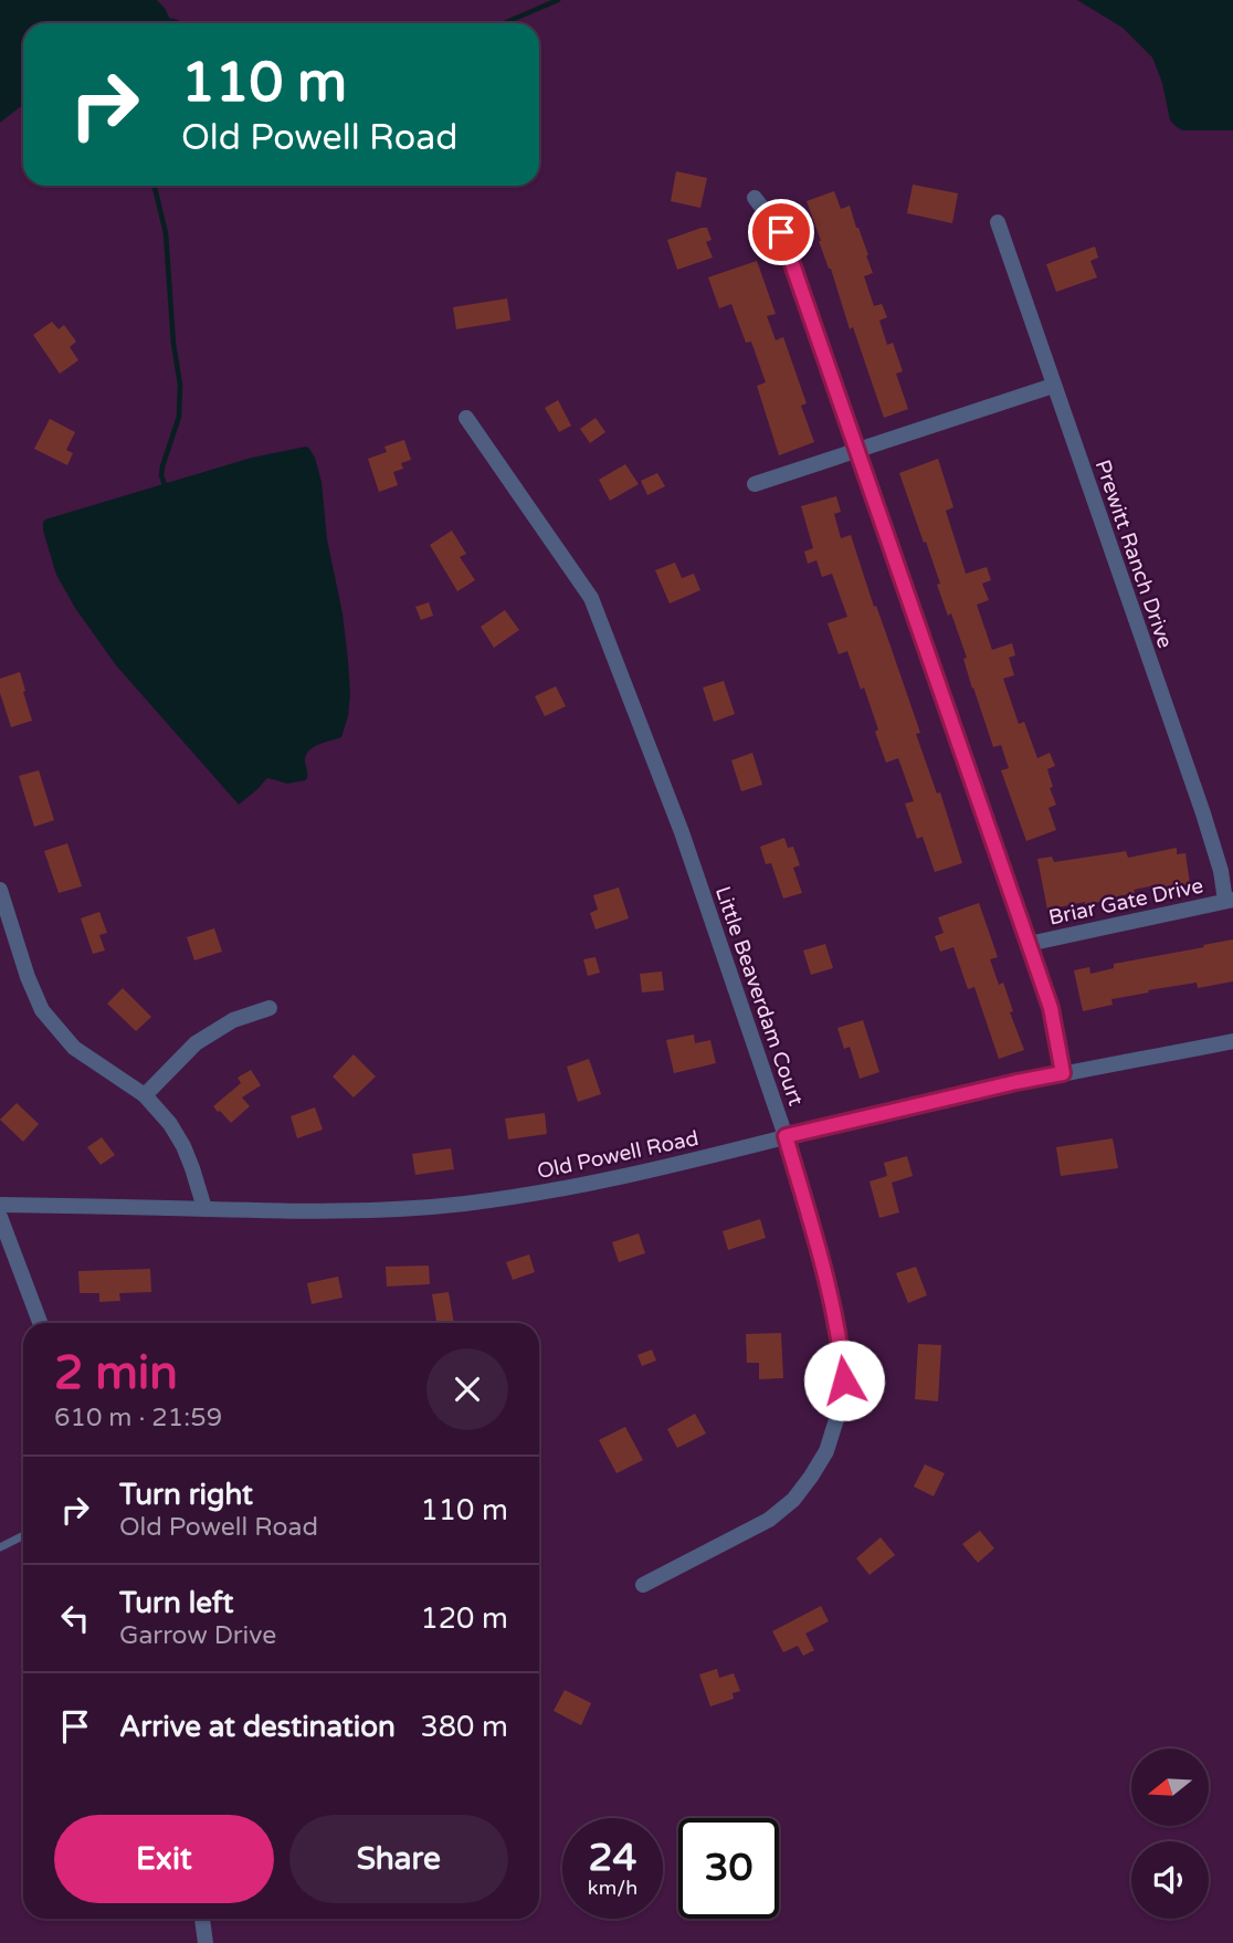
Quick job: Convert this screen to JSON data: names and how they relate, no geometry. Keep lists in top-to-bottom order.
{
  "streets": {
    "street": [
      "Prewitt Ranch Drive",
      "Briar Gate Drive",
      "Little Beaverdam Court",
      "Old Powell Road"
    ]
  },
  "crossings": [
    ["Prewitt Ranch Drive", "Briar Gate Drive"],
    ["Little Beaverdam Court", "Old Powell Road"]
  ],
  "north": "left",
  "page": {
    "turn": ["110 m", "Old Powell Road"],
    "heading": ["2 min", "610 m · 21:59"],
    "list": [
      {
        "name": "Turn right",
        "note": "Old Powell Road",
        "value": "110 m"
      },
      {
        "name": "Turn left",
        "note": "Garrow Drive",
        "value": "120 m"
      },
      {
        "name": "Arrive at destination",
        "value": "380 m"
      }
    ],
    "buttons": ["Exit", "Share"],
    "speed": "24 km/h",
    "limit": "30"
  }
}
